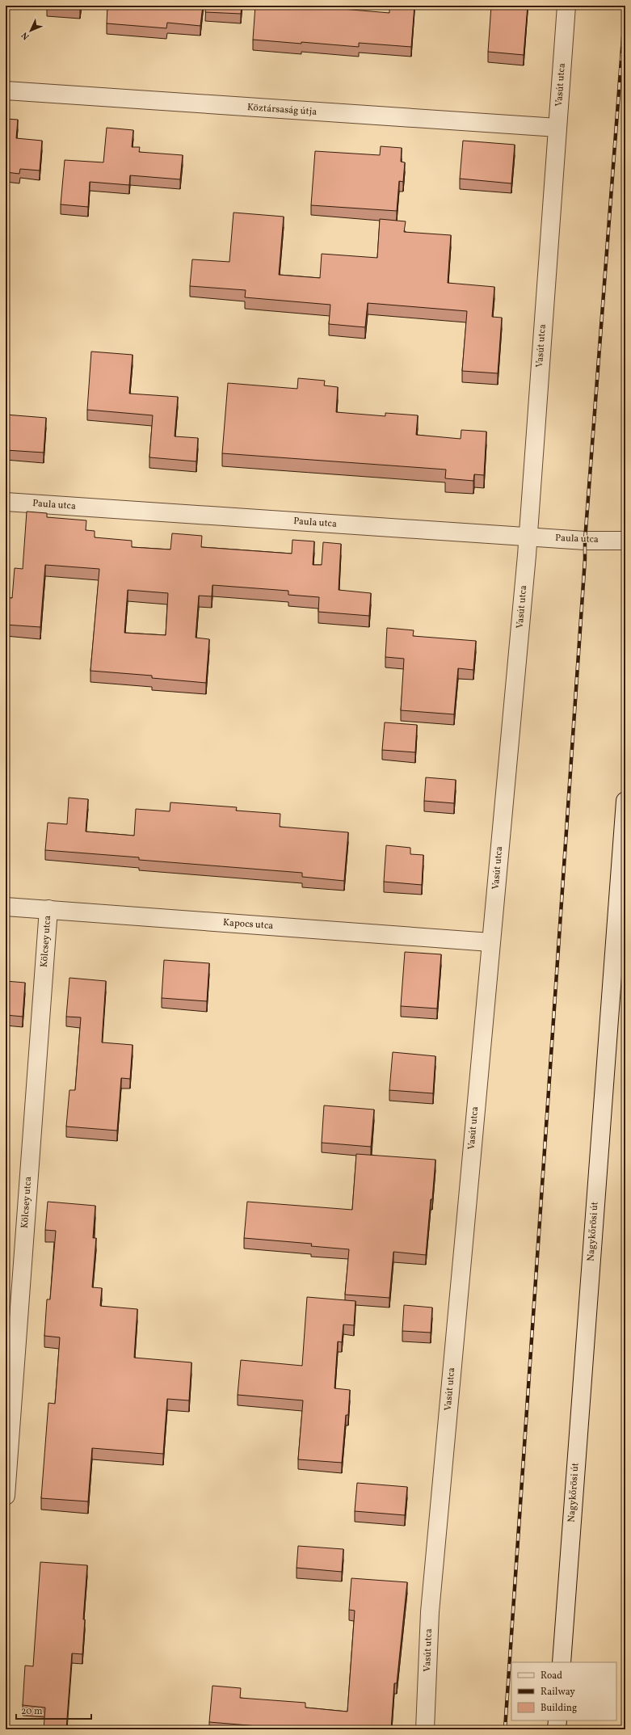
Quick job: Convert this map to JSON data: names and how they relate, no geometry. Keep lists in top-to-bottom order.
{
  "streets": {
    "street": [
      "Vasút utca",
      "Köztársaság útja",
      "Paula utca",
      "Kapocs utca",
      "Kölcsey utca",
      "Nagykőrösi út"
    ]
  },
  "crossings": [
    ["Vasút utca", "Köztársaság útja"],
    ["Vasút utca", "Paula utca"],
    ["Vasút utca", "Kapocs utca"],
    ["Kapocs utca", "Kölcsey utca"]
  ],
  "legend": ["Road", "Railway", "Building"],
  "scale_bar": "20 m",
  "north": "bottom left"
}
